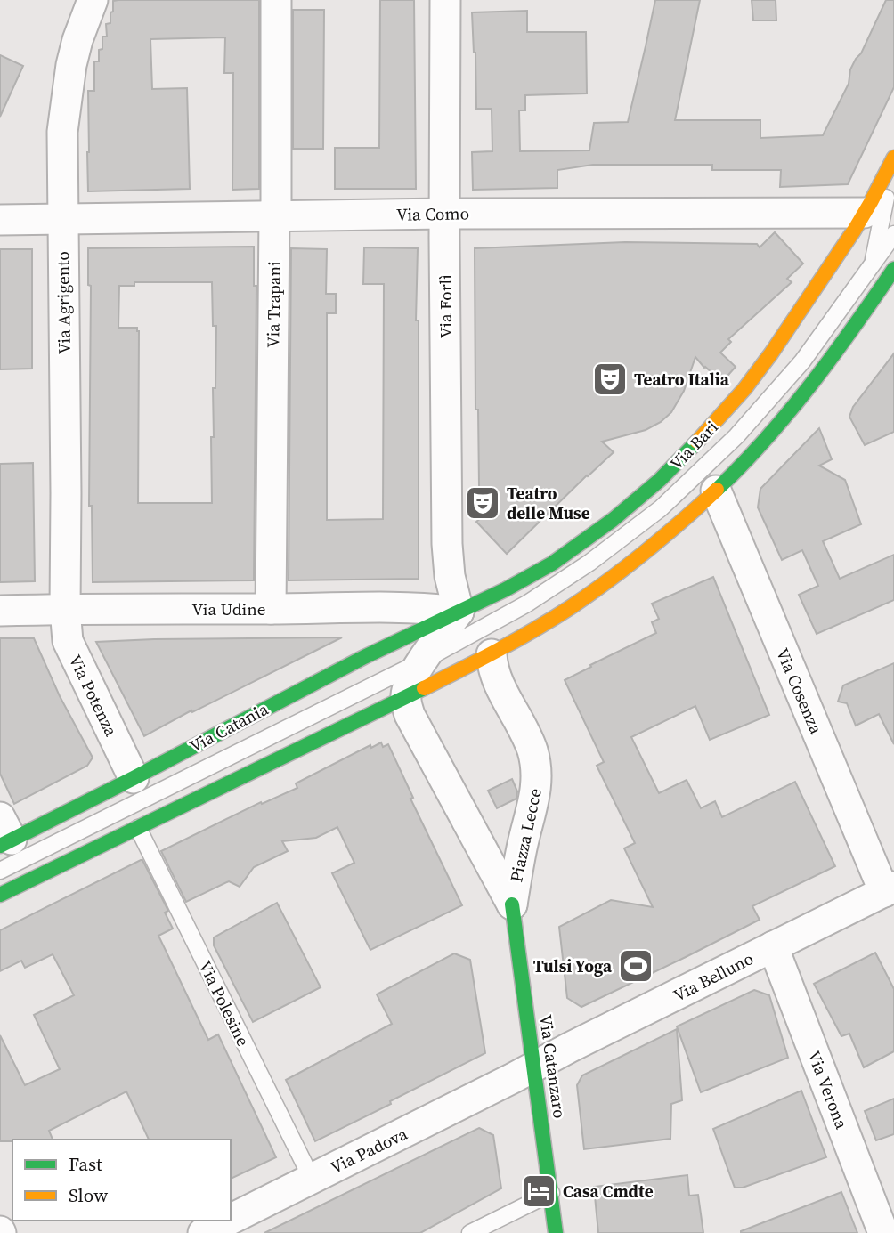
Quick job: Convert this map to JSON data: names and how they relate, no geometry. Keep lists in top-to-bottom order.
{
  "streets": {
    "main road": ["Via Bari", "Via Catania", "Via Catanzaro"],
    "street": [
      "Via Como",
      "Via Agrigento",
      "Via Trapani",
      "Via Forlì",
      "Via Udine",
      "Via Cosenza",
      "Via Potenza",
      "Piazza Lecce",
      "Via Belluno",
      "Via Verona",
      "Via Padova"
    ],
    "lane": ["Via Polesine"]
  },
  "crossings": [
    ["Via Como", "Via Agrigento"],
    ["Via Como", "Via Trapani"],
    ["Via Como", "Via Forlì"],
    ["Via Como", "Via Bari"],
    ["Via Agrigento", "Via Udine"],
    ["Via Agrigento", "Via Potenza"],
    ["Via Trapani", "Via Udine"],
    ["Via Forlì", "Via Bari"],
    ["Via Forlì", "Via Udine"],
    ["Via Forlì", "Via Catania"],
    ["Via Bari", "Via Udine"],
    ["Via Bari", "Via Catania"],
    ["Via Bari", "Piazza Lecce"],
    ["Via Udine", "Via Potenza"],
    ["Via Udine", "Via Catania"],
    ["Via Cosenza", "Via Belluno"],
    ["Via Potenza", "Via Catania"],
    ["Piazza Lecce", "Via Catanzaro"],
    ["Via Belluno", "Via Catanzaro"],
    ["Via Belluno", "Via Verona"],
    ["Via Belluno", "Via Padova"],
    ["Via Polesine", "Via Padova"],
    ["Via Catanzaro", "Via Padova"]
  ],
  "places": {
    "theatre": ["Teatro Italia", "Teatro delle Muse"],
    "sports": ["Tulsi Yoga"],
    "hotel": ["Casa Cmdte"]
  },
  "legend": ["Fast", "Slow"]
}
